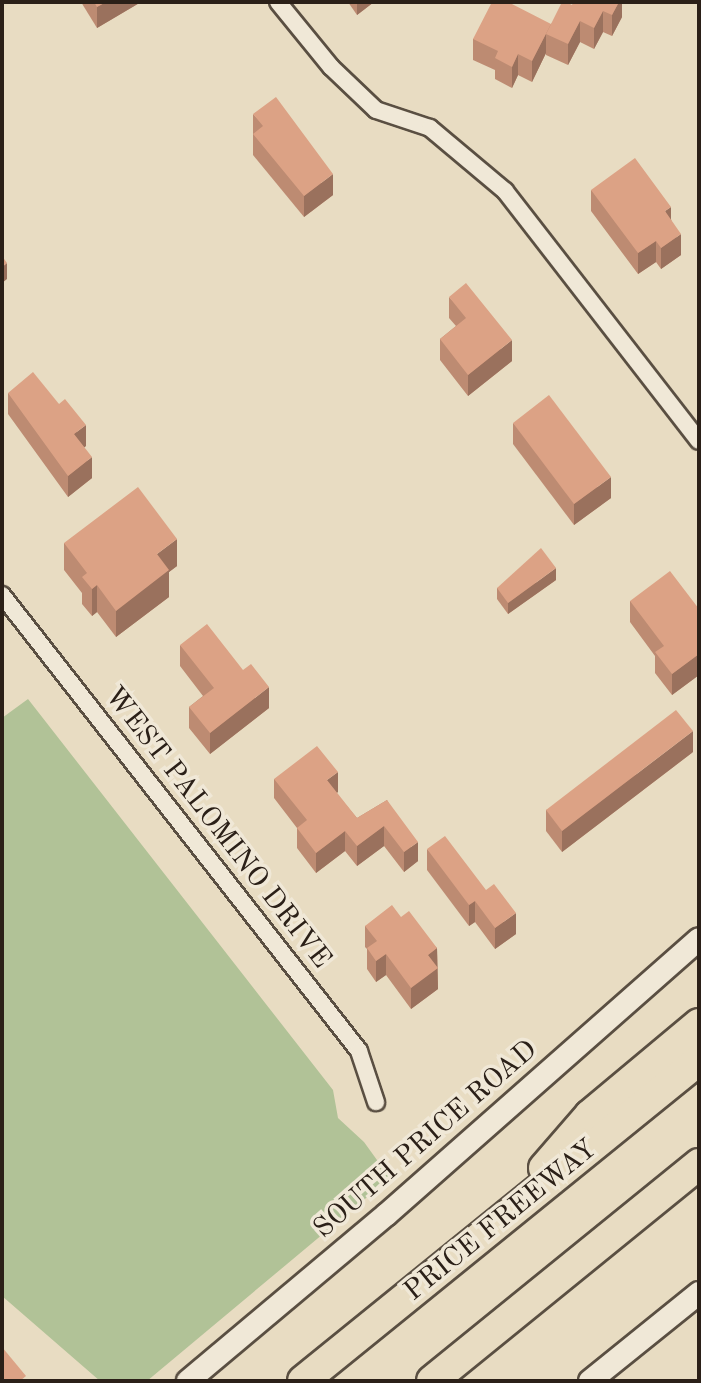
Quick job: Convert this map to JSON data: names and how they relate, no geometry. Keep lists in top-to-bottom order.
{
  "streets": {
    "highway": ["PRICE FREEWAY"],
    "main road": ["SOUTH PRICE ROAD"],
    "street": ["WEST PALOMINO DRIVE"]
  }
}
